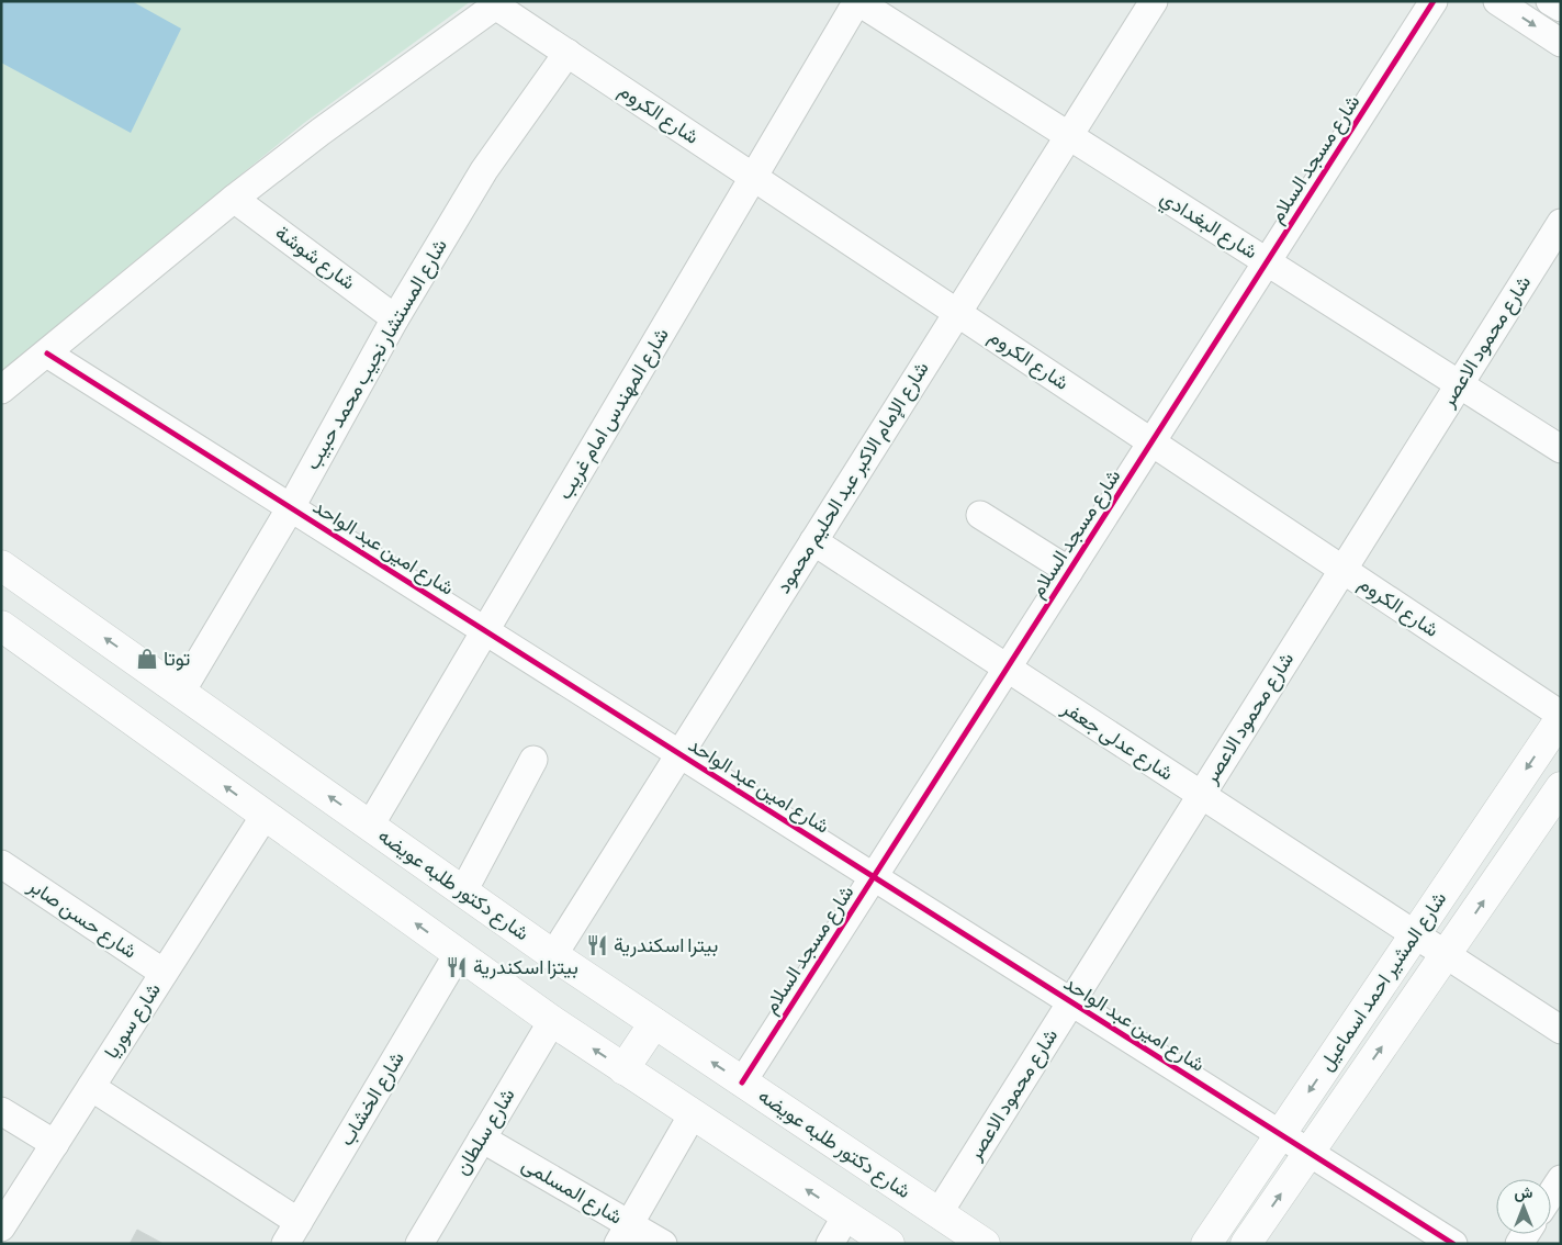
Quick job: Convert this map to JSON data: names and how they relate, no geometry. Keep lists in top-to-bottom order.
{
  "streets": {
    "street": [
      "شارع الكروم",
      "شارع مسجد السلام",
      "شارع البغدادي",
      "شارع شوشة",
      "شارع محمود الاعصر",
      "شارع المستشار نجيب محمد حبيب",
      "شارع المهندس امام غريب",
      "شارع الإمام الاكبر عبد الحليم محمود",
      "شارع امين عبد الواحد",
      "شارع عدلى جعفر",
      "شارع دكتور طلبه عويضه",
      "شارع حسن صابر",
      "شارع المشير احمد اسماعيل",
      "شارع سوريا",
      "شارع الخشاب",
      "شارع سلطان",
      "شارع المسلمى"
    ]
  },
  "crossings": [
    ["شارع الكروم", "شارع مسجد السلام"],
    ["شارع الكروم", "شارع محمود الاعصر"],
    ["شارع الكروم", "شارع المستشار نجيب محمد حبيب"],
    ["شارع الكروم", "شارع المهندس امام غريب"],
    ["شارع الكروم", "شارع الإمام الاكبر عبد الحليم محمود"],
    ["شارع الكروم", "شارع المشير احمد اسماعيل"],
    ["شارع مسجد السلام", "شارع البغدادي"],
    ["شارع مسجد السلام", "شارع امين عبد الواحد"],
    ["شارع مسجد السلام", "شارع عدلى جعفر"],
    ["شارع مسجد السلام", "شارع دكتور طلبه عويضه"],
    ["شارع البغدادي", "شارع محمود الاعصر"],
    ["شارع البغدادي", "شارع المهندس امام غريب"],
    ["شارع البغدادي", "شارع الإمام الاكبر عبد الحليم محمود"],
    ["شارع شوشة", "شارع المستشار نجيب محمد حبيب"],
    ["شارع محمود الاعصر", "شارع امين عبد الواحد"],
    ["شارع محمود الاعصر", "شارع عدلى جعفر"],
    ["شارع محمود الاعصر", "شارع دكتور طلبه عويضه"],
    ["شارع المستشار نجيب محمد حبيب", "شارع امين عبد الواحد"],
    ["شارع المستشار نجيب محمد حبيب", "شارع دكتور طلبه عويضه"],
    ["شارع المهندس امام غريب", "شارع امين عبد الواحد"],
    ["شارع المهندس امام غريب", "شارع دكتور طلبه عويضه"],
    ["شارع الإمام الاكبر عبد الحليم محمود", "شارع امين عبد الواحد"],
    ["شارع الإمام الاكبر عبد الحليم محمود", "شارع عدلى جعفر"],
    ["شارع الإمام الاكبر عبد الحليم محمود", "شارع دكتور طلبه عويضه"],
    ["شارع امين عبد الواحد", "شارع المشير احمد اسماعيل"],
    ["شارع عدلى جعفر", "شارع المشير احمد اسماعيل"],
    ["شارع حسن صابر", "شارع سوريا"],
    ["شارع سلطان", "شارع المسلمى"]
  ],
  "places": {
    "shop": ["توتا"],
    "restaurant": ["بيترا اسكندرية", "بيتزا اسكندرية"]
  },
  "north": "top"
}
